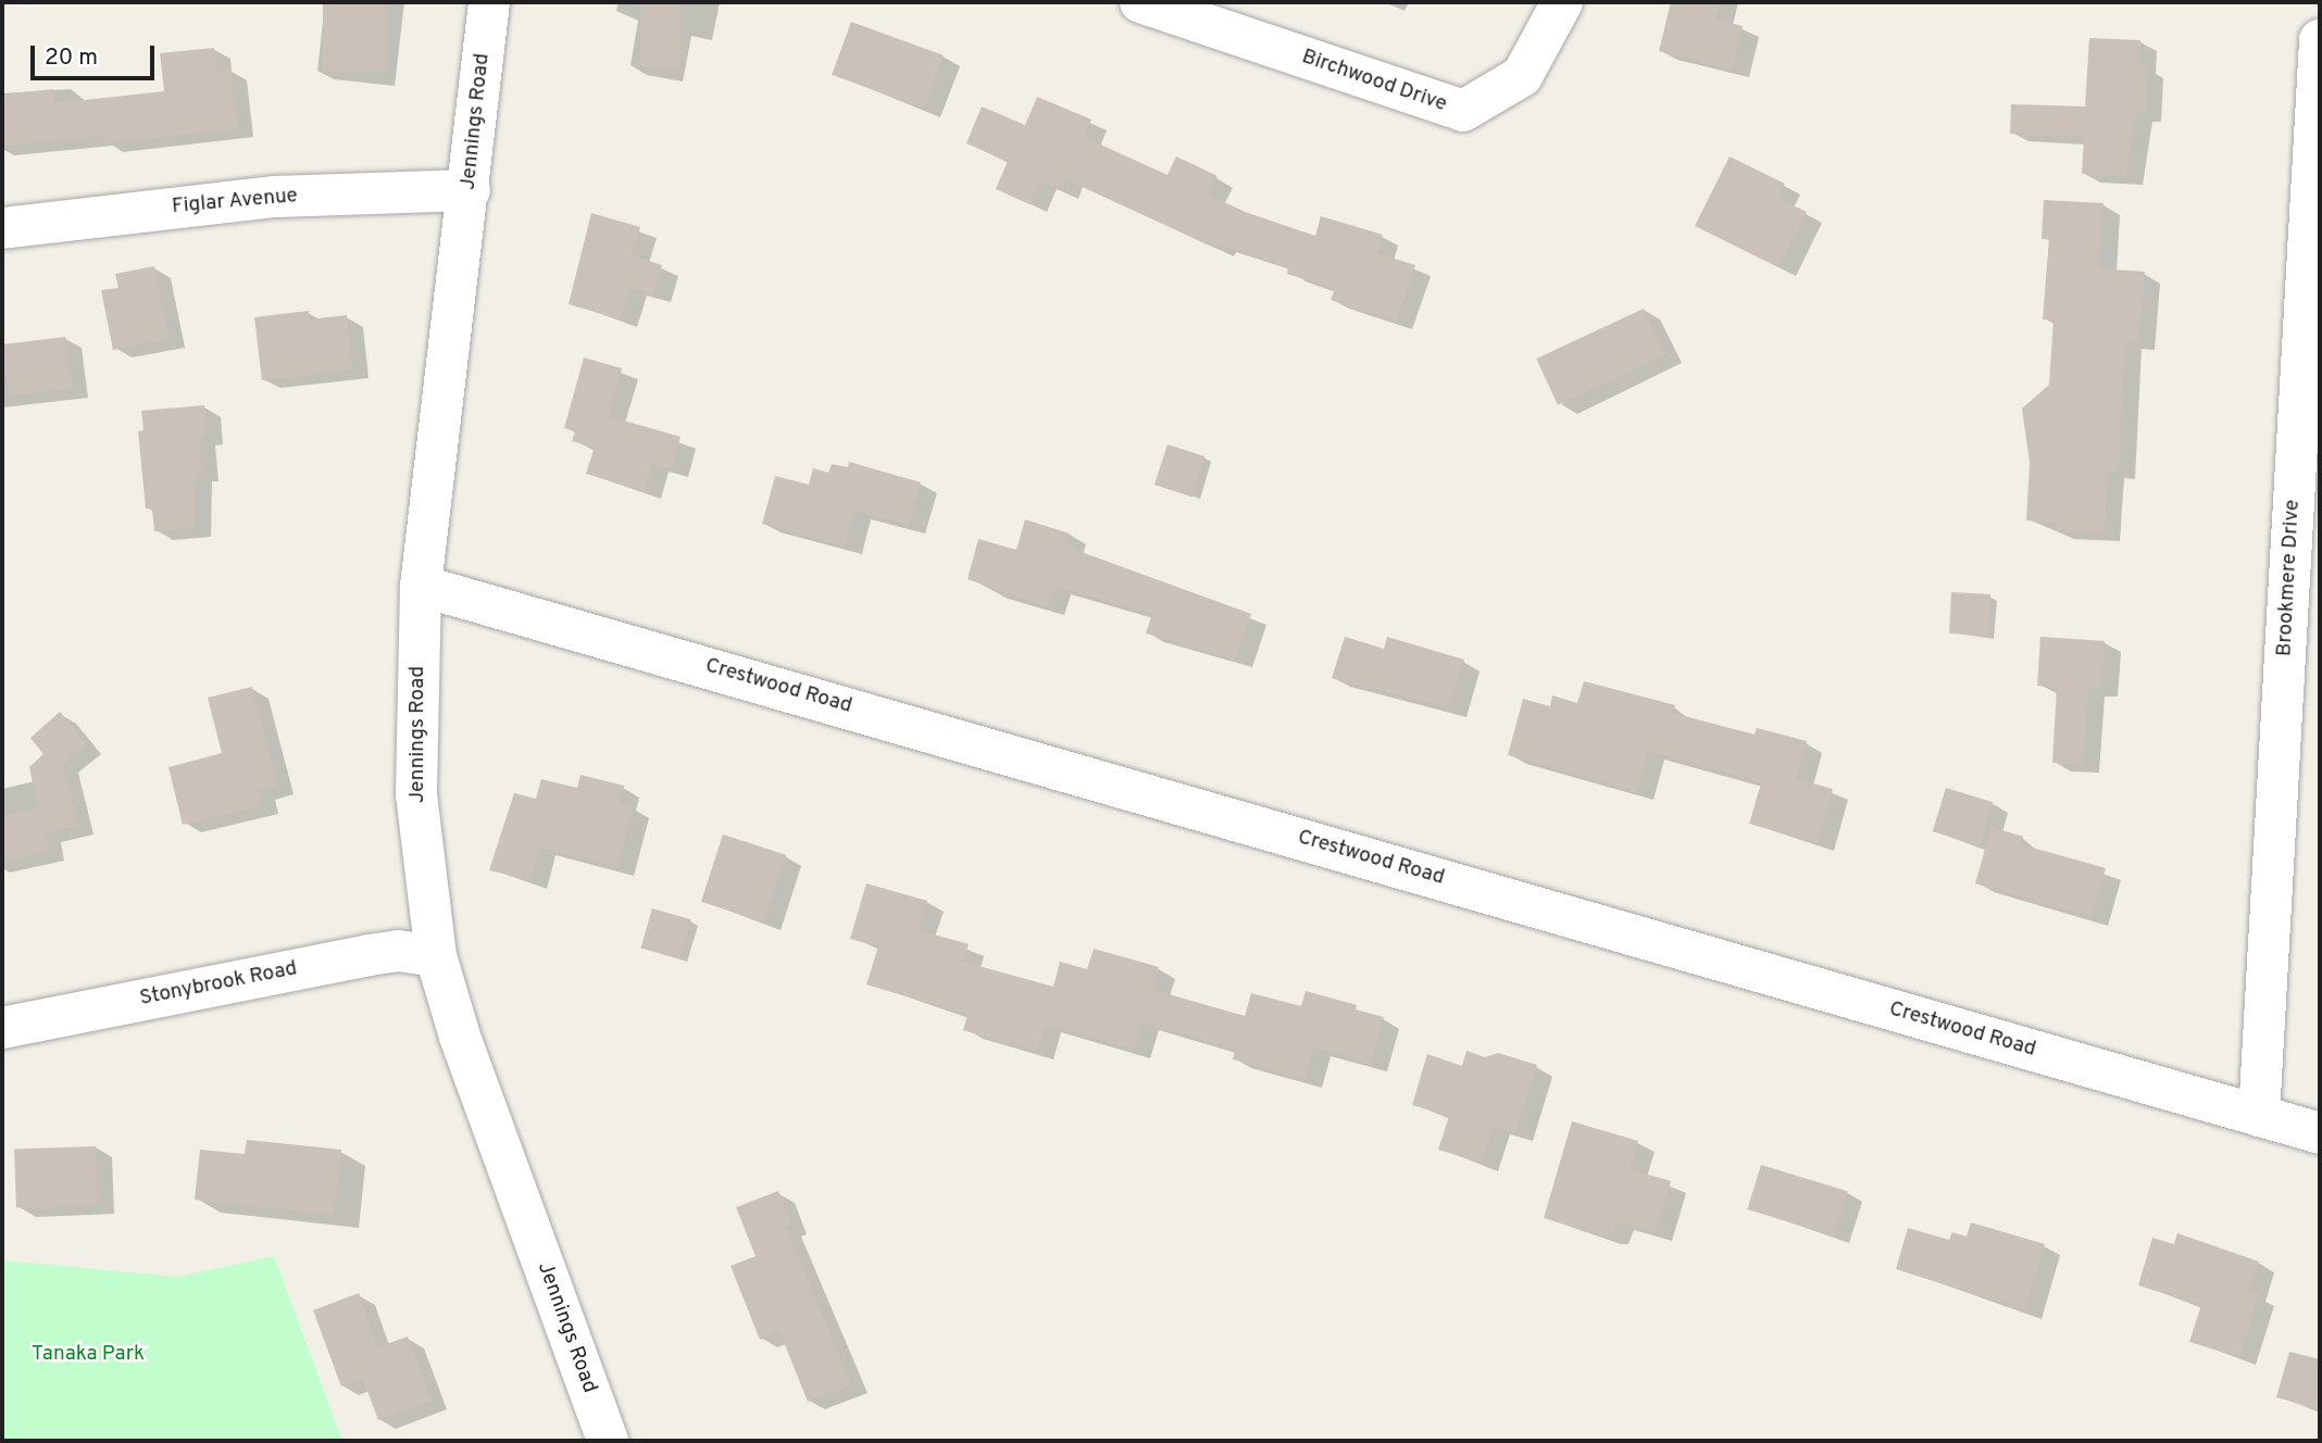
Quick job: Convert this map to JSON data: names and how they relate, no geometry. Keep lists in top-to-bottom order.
{
  "streets": {
    "street": [
      "Birchwood Drive",
      "Jennings Road",
      "Figlar Avenue",
      "Brookmere Drive",
      "Crestwood Road",
      "Stonybrook Road"
    ]
  },
  "crossings": [
    ["Jennings Road", "Figlar Avenue"],
    ["Jennings Road", "Crestwood Road"],
    ["Jennings Road", "Stonybrook Road"],
    ["Brookmere Drive", "Crestwood Road"]
  ],
  "parks": ["Tanaka Park"],
  "scale_bar": "20 m"
}
